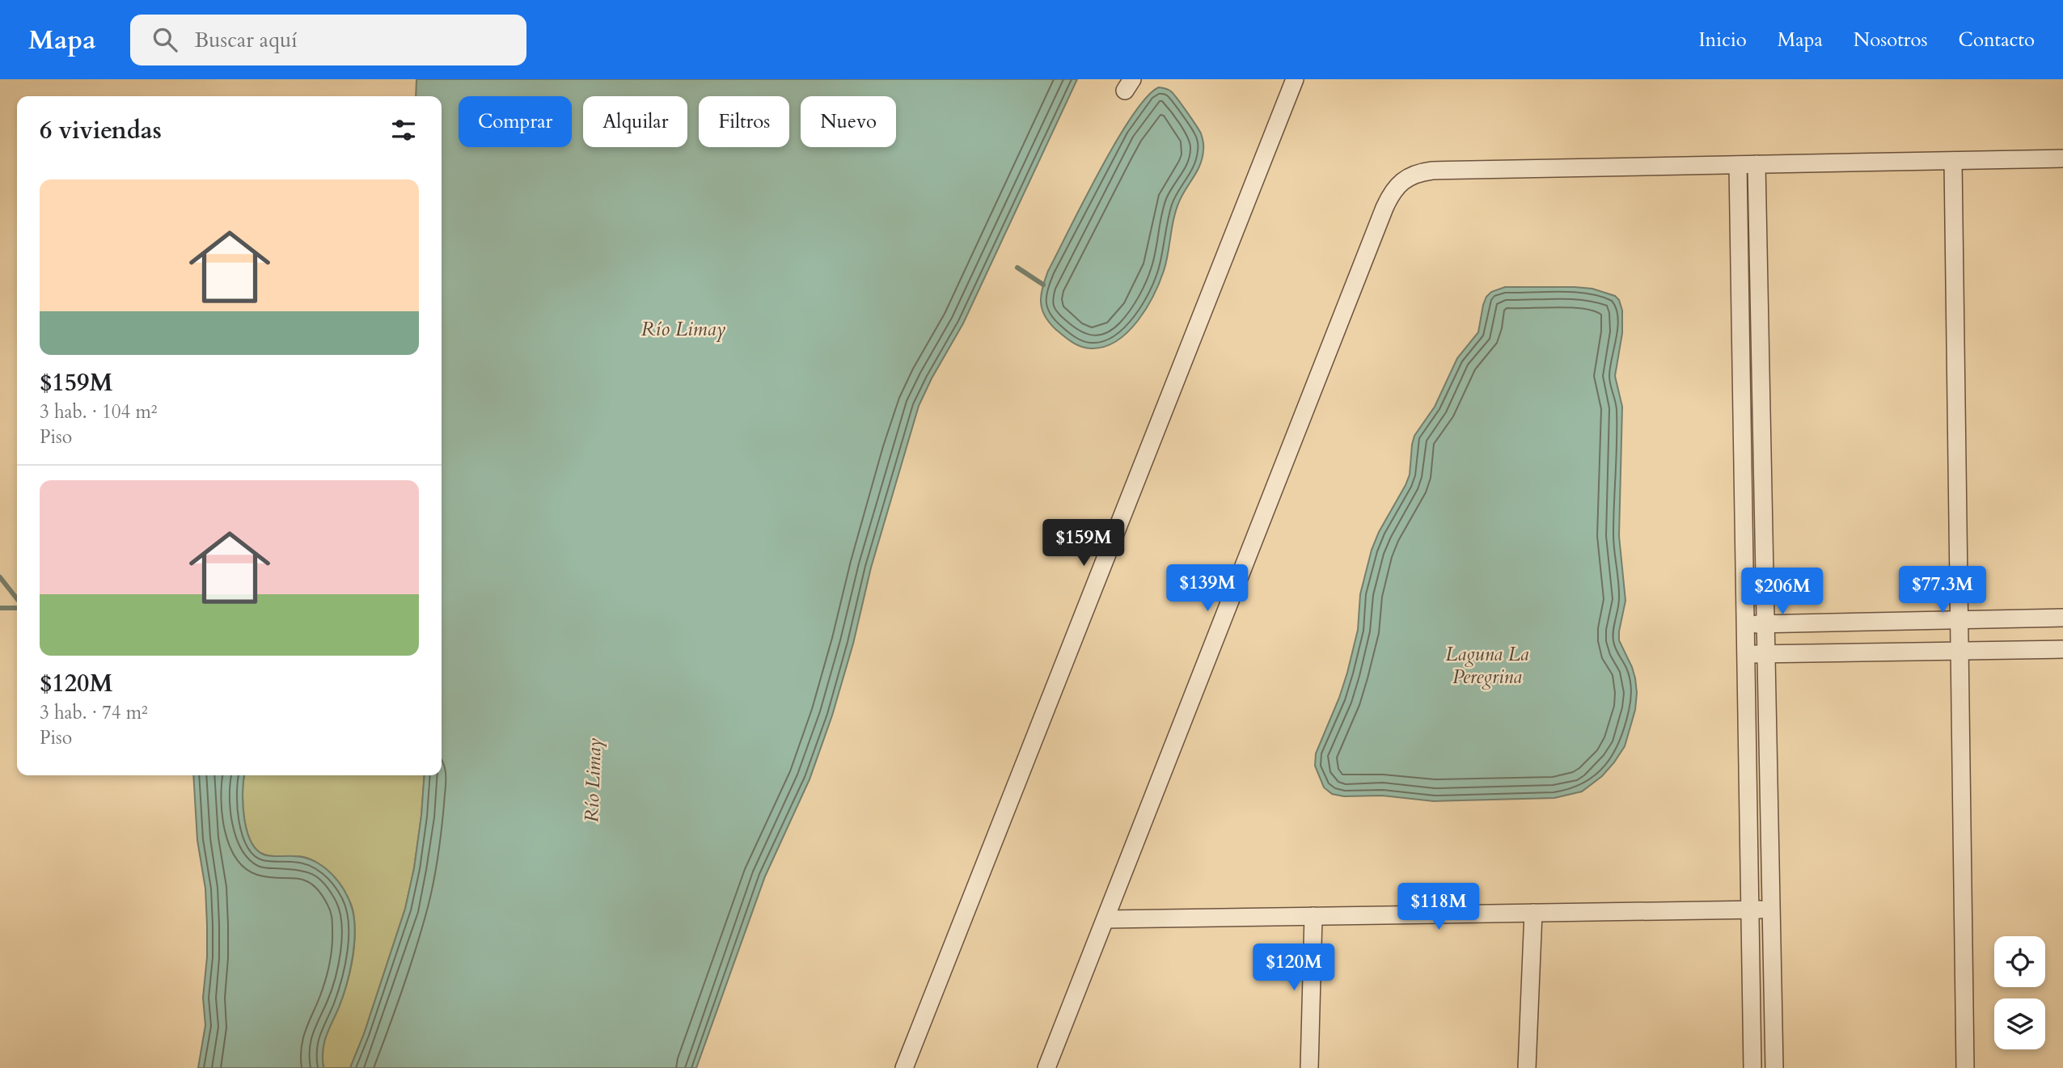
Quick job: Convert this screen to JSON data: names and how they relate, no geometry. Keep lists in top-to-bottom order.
{
  "water": ["Río Limay", "Laguna La Peregrina"],
  "page": {
    "header": "Mapa",
    "search": "Buscar aquí",
    "nav": [
      "Inicio",
      "Mapa",
      "Nosotros",
      "Contacto"
    ],
    "chip": [
      "Comprar",
      "Alquilar",
      "Filtros",
      "Nuevo"
    ],
    "heading": "6 viviendas",
    "list": [
      {
        "name": "$159M",
        "note": "3 hab. · 104 m² · Piso"
      },
      {
        "name": "$120M",
        "note": "3 hab. · 74 m² · Piso"
      }
    ],
    "price": [
      "$159M",
      "$139M",
      "$77.3M",
      "$206M",
      "$118M",
      "$120M"
    ]
  }
}
